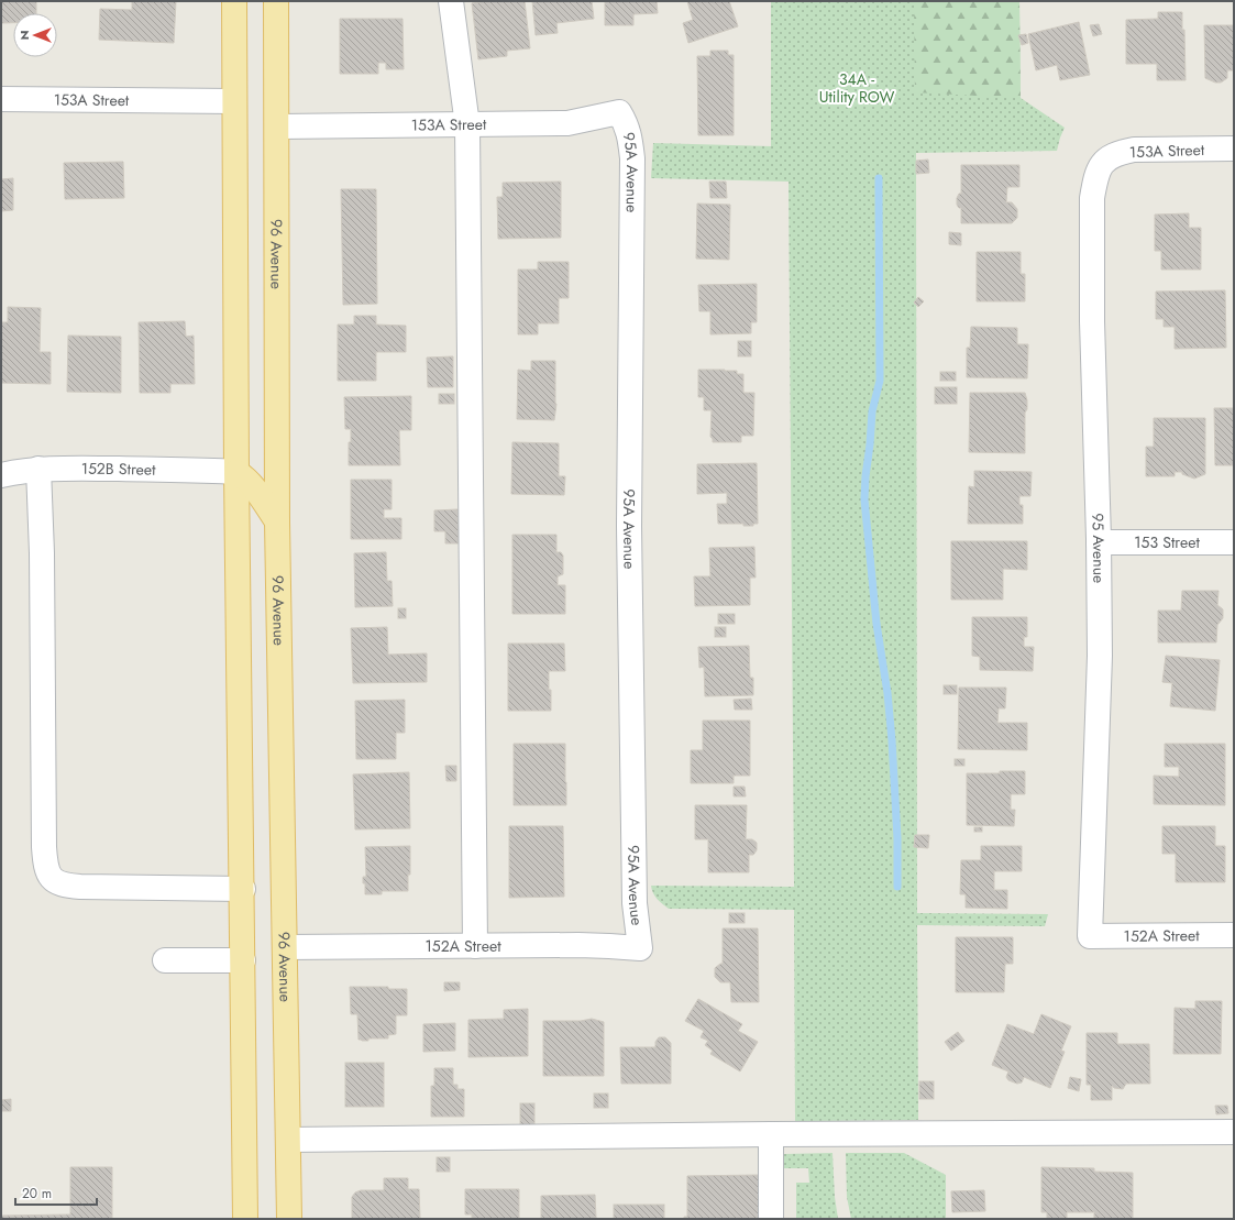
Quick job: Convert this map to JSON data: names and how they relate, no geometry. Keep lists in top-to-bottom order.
{
  "streets": {
    "main road": ["96 Avenue"],
    "street": [
      "153A Street",
      "95A Avenue",
      "152B Street",
      "153 Street",
      "95 Avenue",
      "152A Street"
    ]
  },
  "crossings": [
    ["153A Street", "95A Avenue"],
    ["153A Street", "96 Avenue"],
    ["153A Street", "95 Avenue"],
    ["95A Avenue", "152A Street"],
    ["96 Avenue", "152A Street"],
    ["153 Street", "95 Avenue"],
    ["95 Avenue", "152A Street"]
  ],
  "parks": ["34A - Utility ROW"],
  "scale_bar": "20 m",
  "north": "left"
}
